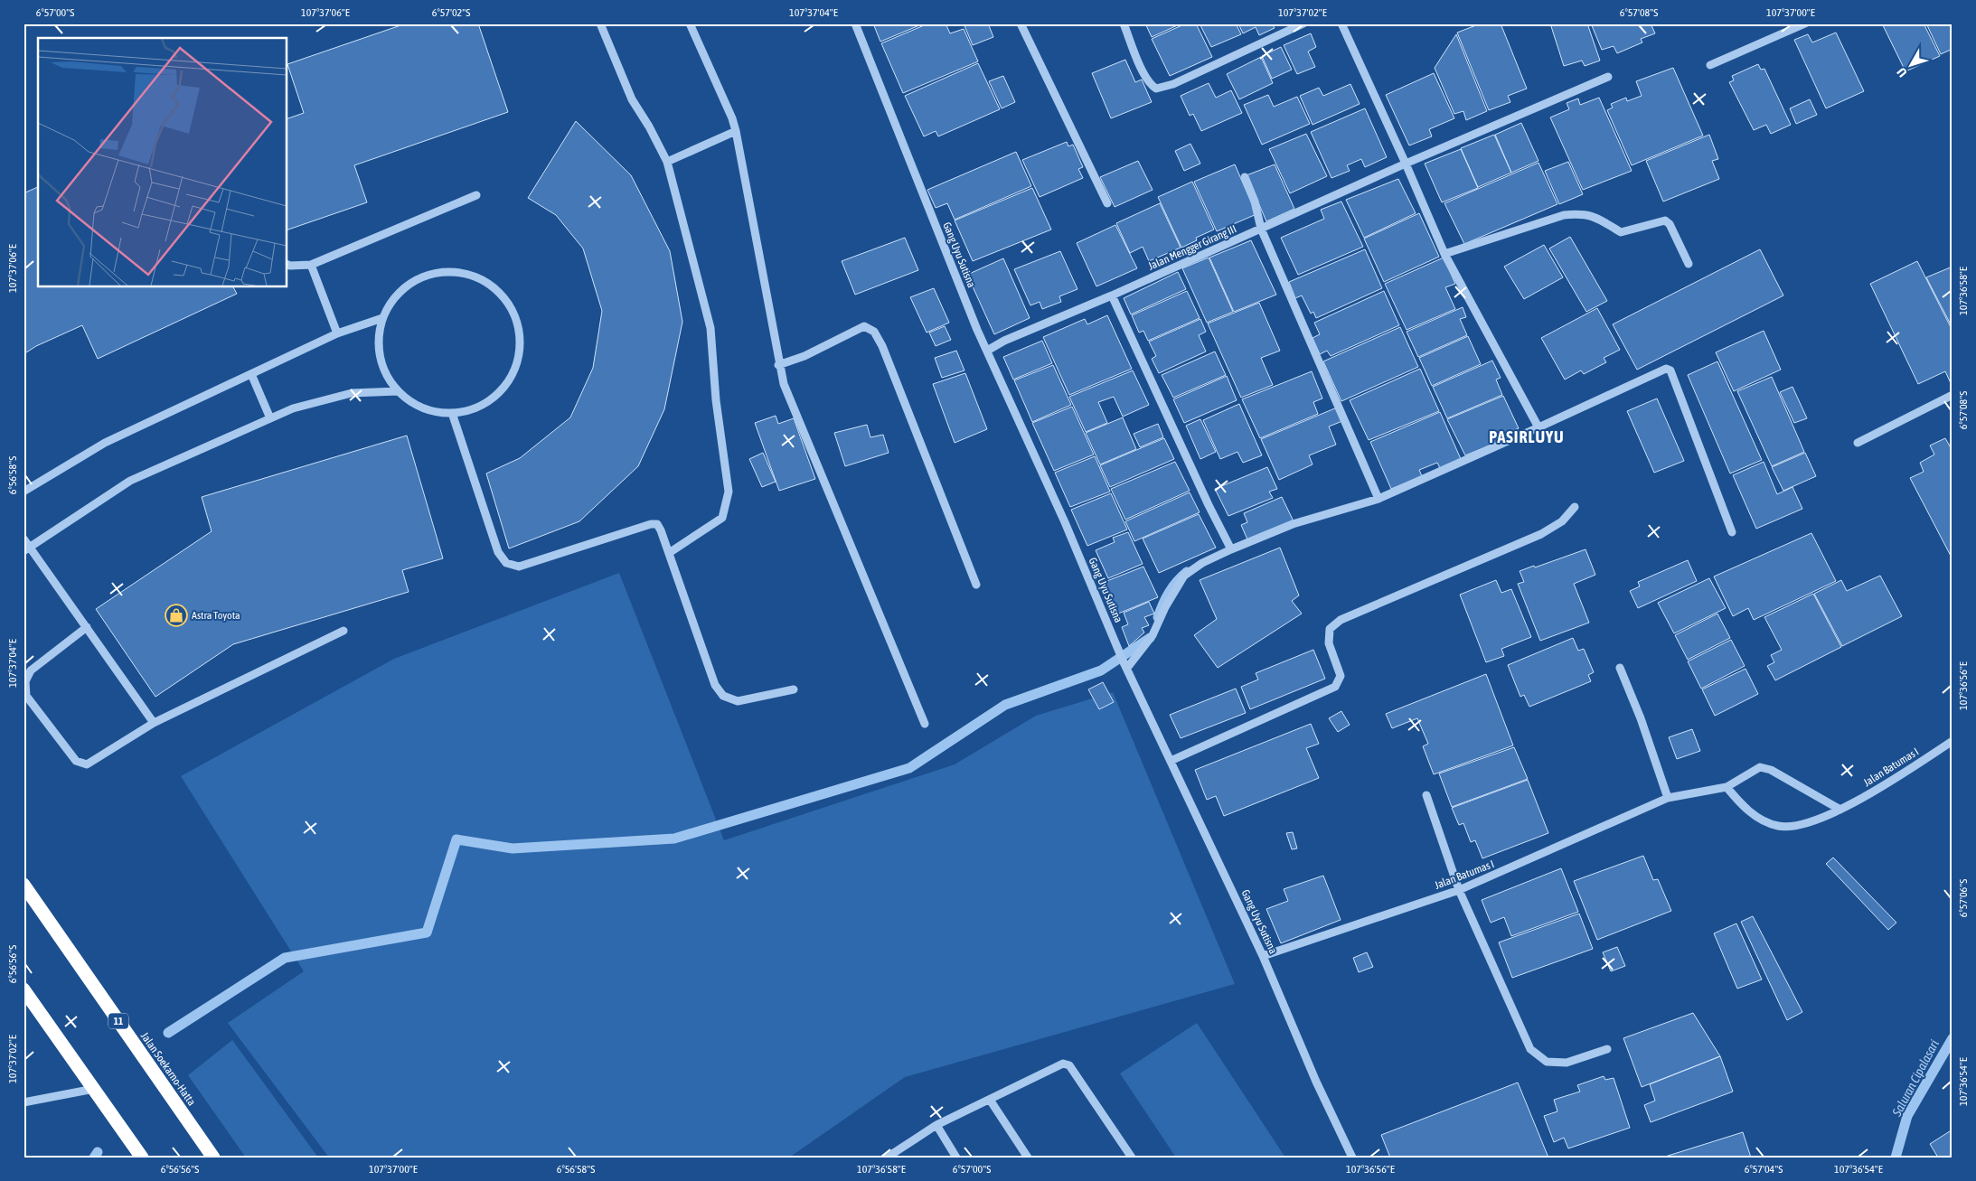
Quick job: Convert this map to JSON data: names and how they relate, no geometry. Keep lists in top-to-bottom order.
{
  "streets": {
    "highway": ["11", "Jalan Soekarno-Hatta"],
    "street": ["Jalan Mengger Girang III", "Gang Uyu Sutisna", "Jalan Batumas I"]
  },
  "crossings": [
    ["Jalan Mengger Girang III", "Gang Uyu Sutisna"],
    ["Gang Uyu Sutisna", "Jalan Batumas I"]
  ],
  "districts": ["PASIRLUYU"],
  "water": ["Saluran Cipalasari"],
  "places": {
    "shop": ["Astra Toyota"]
  },
  "north": "bottom left",
  "coordinates": [
    "6°57'00\"S",
    "107°37'06\"E",
    "6°57'02\"S",
    "107°37'04\"E",
    "107°37'02\"E",
    "6°57'08\"S",
    "107°37'00\"E",
    "107°36'58\"E",
    "6°56'58\"S",
    "107°36'56\"E",
    "6°57'06\"S",
    "6°56'56\"S",
    "107°36'54\"E",
    "6°57'04\"S"
  ]
}
